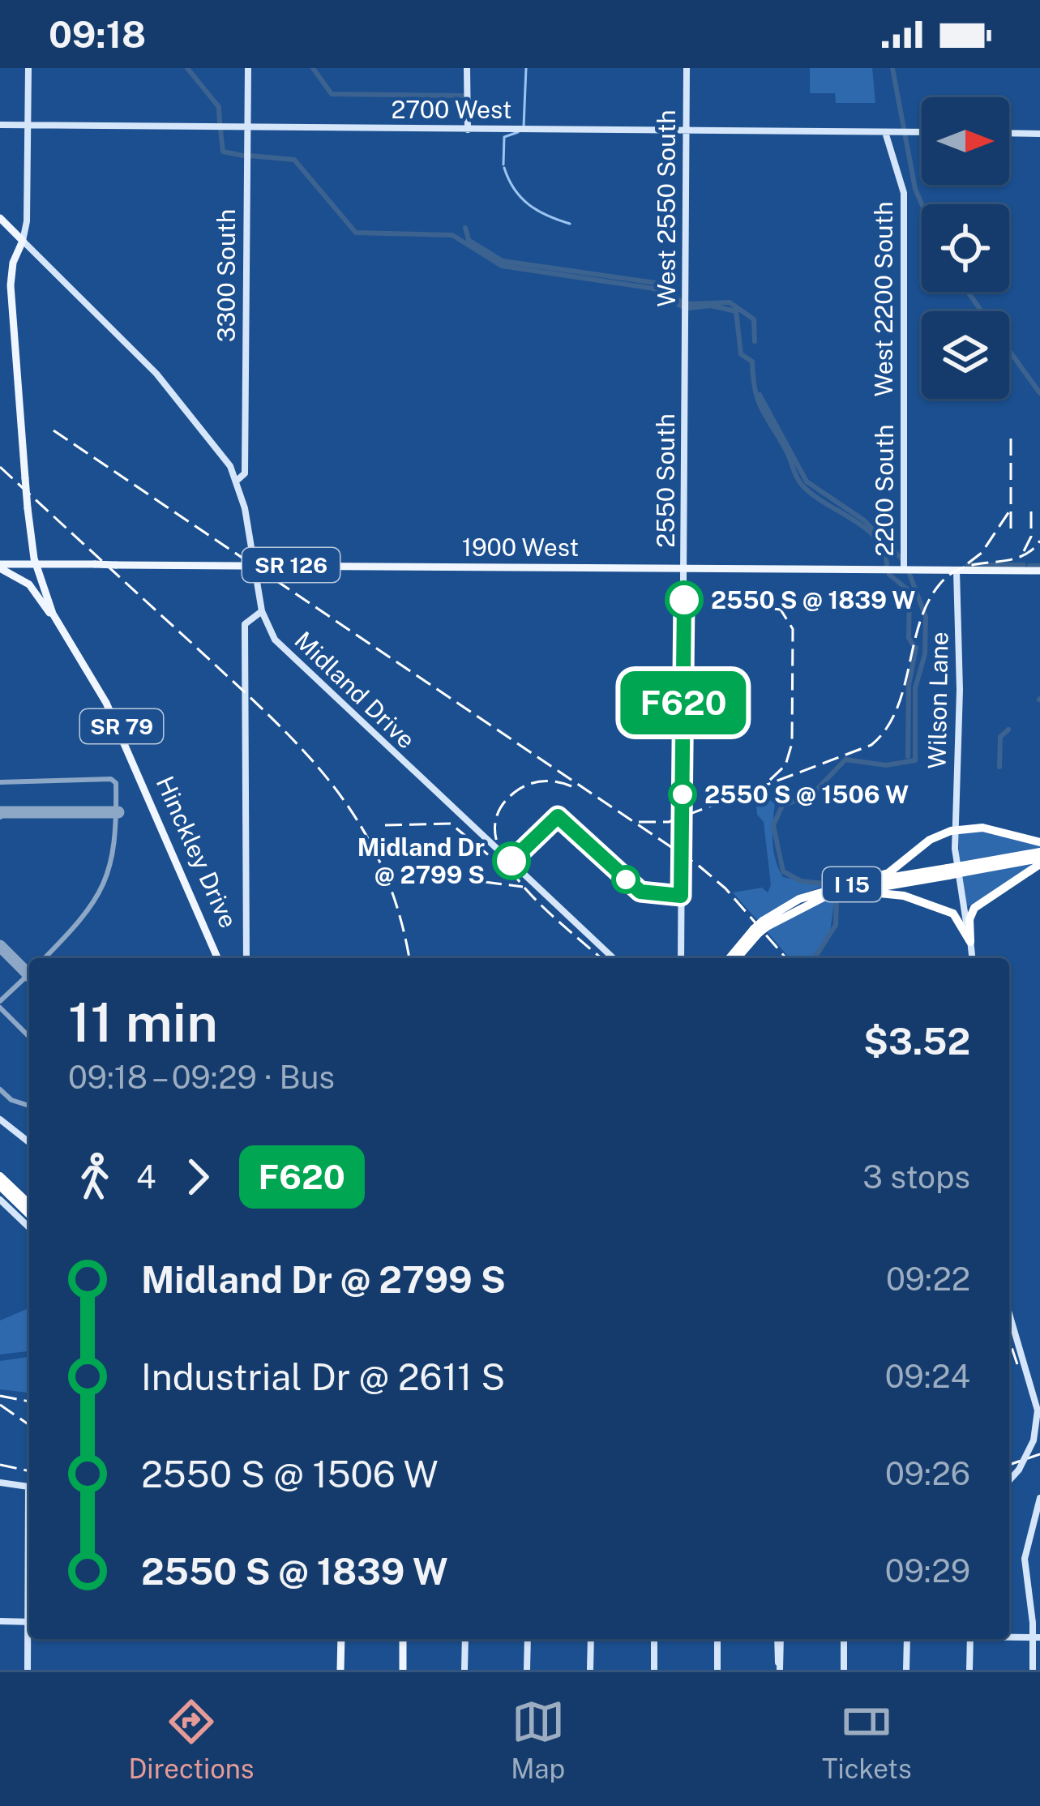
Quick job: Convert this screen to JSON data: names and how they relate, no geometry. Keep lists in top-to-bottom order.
{
  "streets": {
    "highway": ["I 15"],
    "main road": [
      "1900 West",
      "SR 126",
      "Midland Drive",
      "SR 79",
      "Hinckley Drive"
    ],
    "street": [
      "2700 West",
      "West 2550 South",
      "3300 South",
      "West 2200 South",
      "2550 South",
      "2200 South",
      "Wilson Lane"
    ]
  },
  "crossings": [
    ["2700 West", "West 2550 South"],
    ["2700 West", "3300 South"],
    ["2700 West", "West 2200 South"],
    ["West 2550 South", "2550 South"],
    ["3300 South", "Midland Drive"],
    ["West 2200 South", "2200 South"],
    ["2550 South", "1900 West"],
    ["2200 South", "1900 West"],
    ["1900 West", "Midland Drive"],
    ["1900 West", "Wilson Lane"],
    ["1900 West", "Hinckley Drive"],
    ["Midland Drive", "Hinckley Drive"]
  ],
  "places": ["2550 S @ 1839 W", "2550 S @ 1506 W", "Midland Dr @ 2799 S"],
  "lines": ["bus line F620"],
  "north": "right",
  "page": {
    "status": "09:18",
    "on_map": "F620",
    "heading": ["11 min", "09:18 – 09:29 · Bus", "$3.52"],
    "legs": ["4", "F620", "3 stops"],
    "list": [
      {
        "name": "Midland Dr @ 2799 S",
        "value": "09:22"
      },
      {
        "name": "Industrial Dr @ 2611 S",
        "value": "09:24"
      },
      {
        "name": "2550 S @ 1506 W",
        "value": "09:26"
      },
      {
        "name": "2550 S @ 1839 W",
        "value": "09:29"
      }
    ],
    "tabs": ["Directions", "Map", "Tickets"]
  }
}
